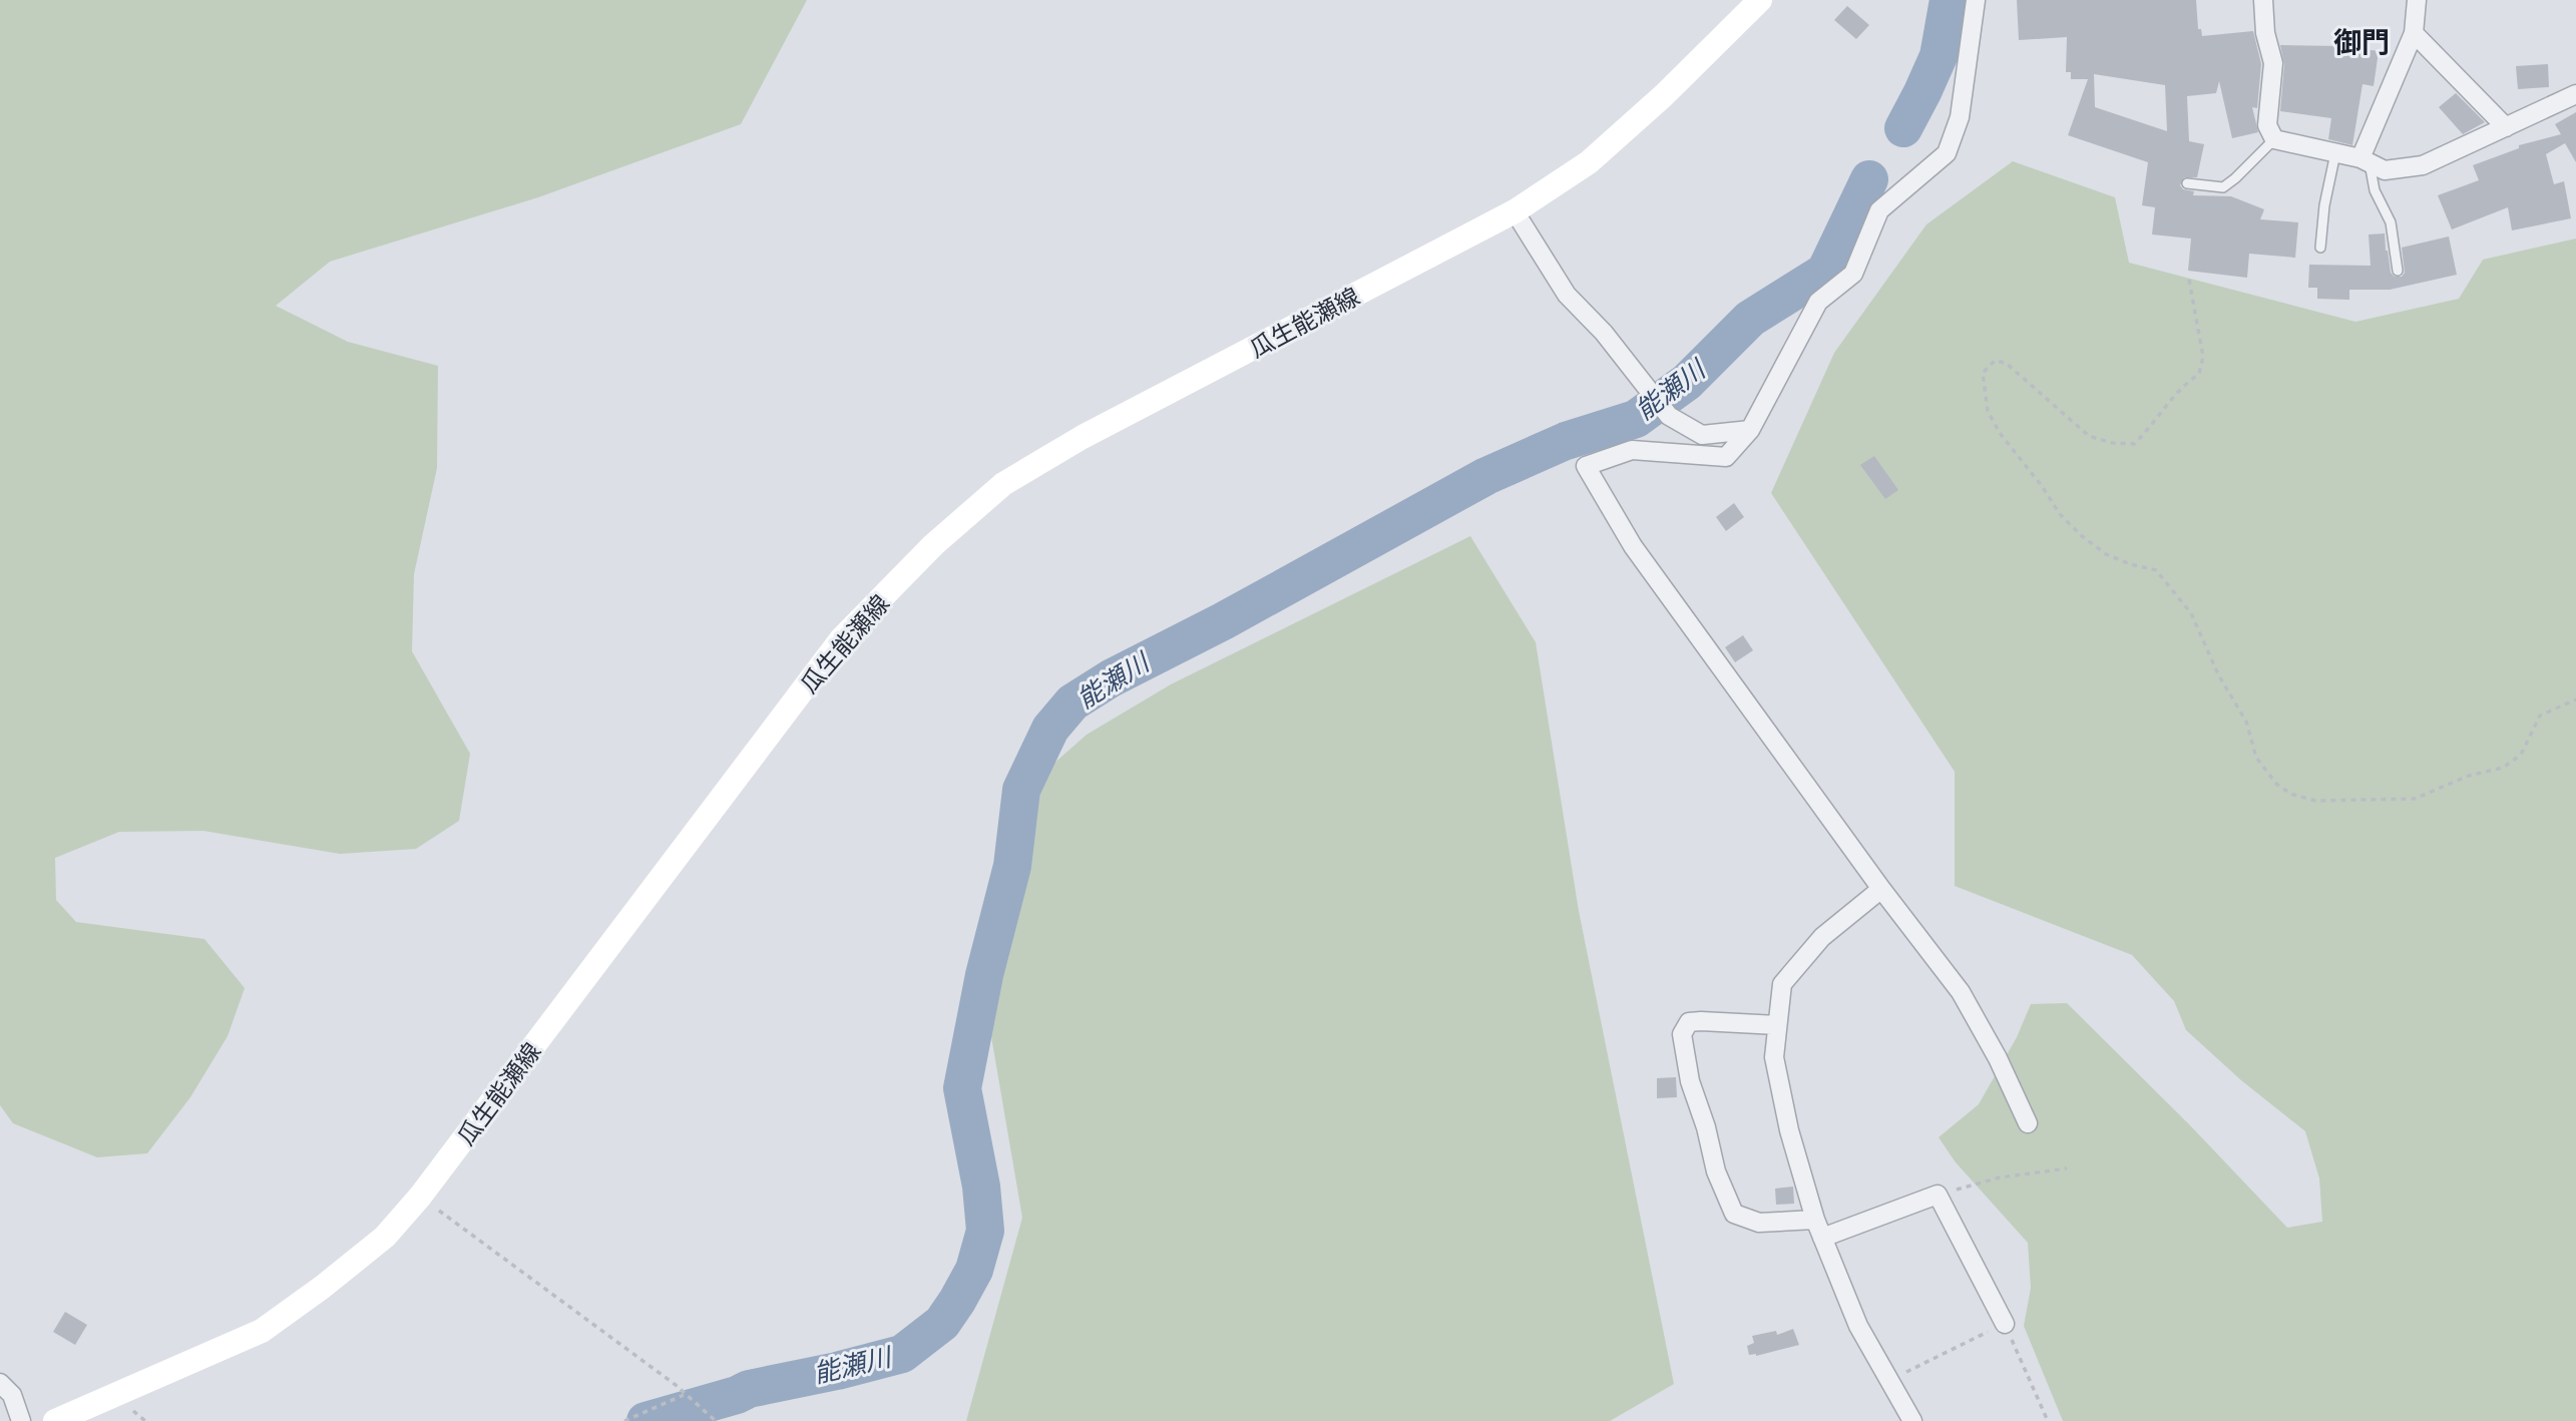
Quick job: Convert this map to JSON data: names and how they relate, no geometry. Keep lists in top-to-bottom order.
{
  "streets": {
    "main road": ["瓜生能瀬線"]
  },
  "districts": ["御門"],
  "water": ["能瀬川"]
}
